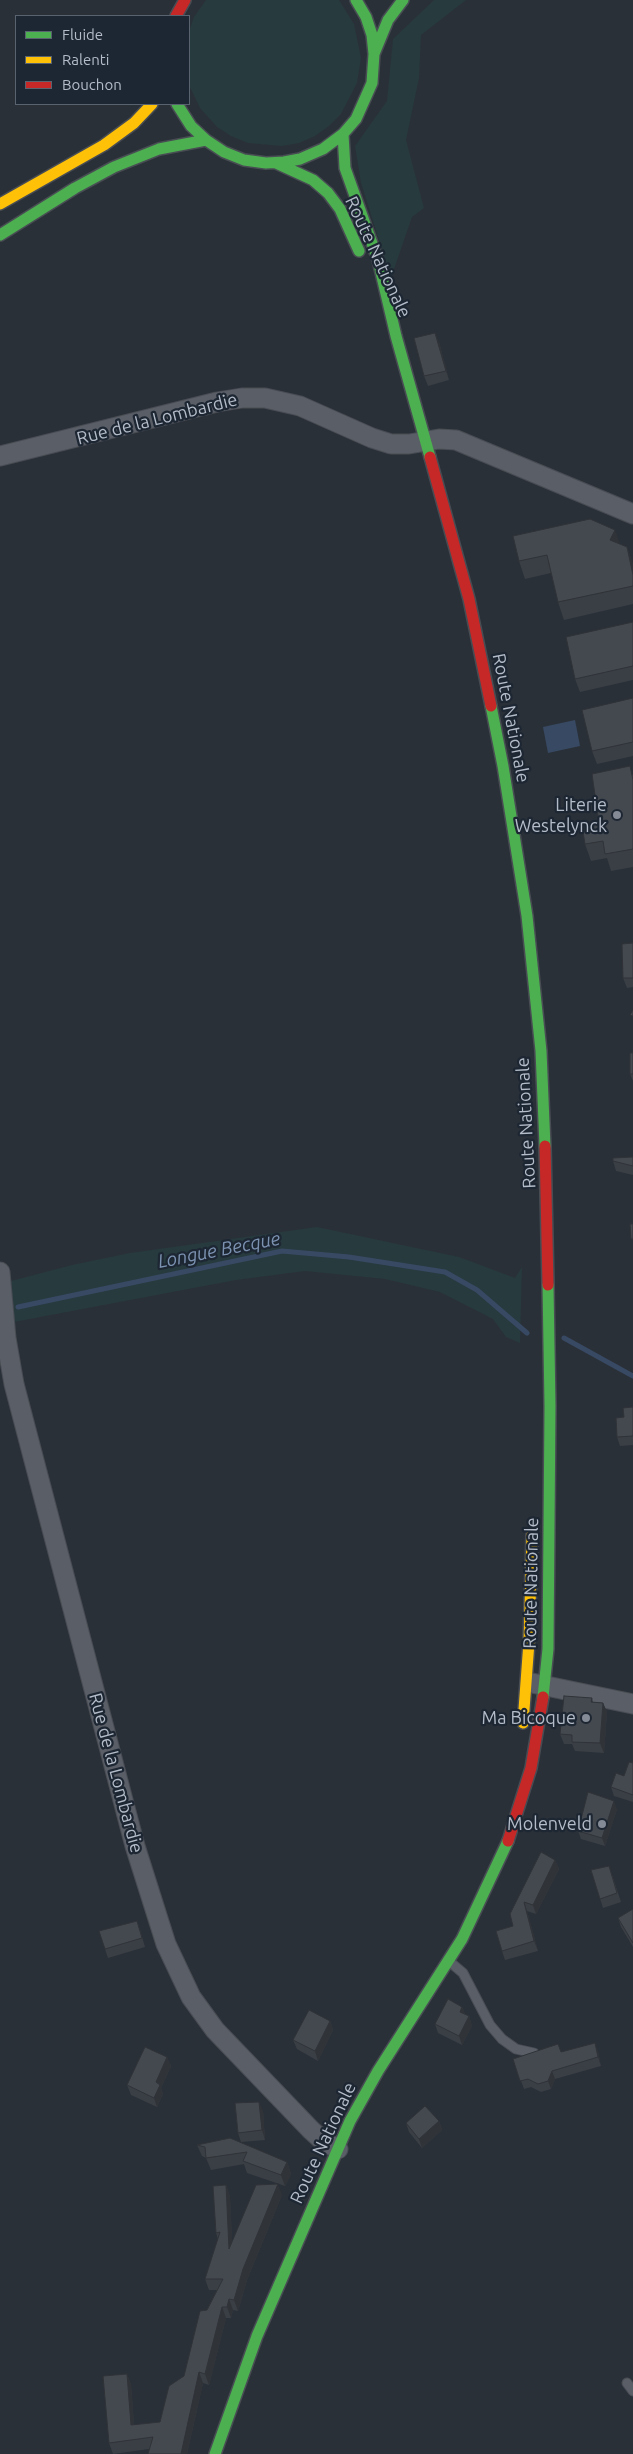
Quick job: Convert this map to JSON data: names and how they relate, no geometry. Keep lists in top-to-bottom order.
{
  "streets": {
    "main road": ["Route Nationale"],
    "street": ["Rue de la Lombardie"]
  },
  "crossings": [
    ["Route Nationale", "Rue de la Lombardie"]
  ],
  "water": ["Longue Becque"],
  "places": ["Literie Westelynck", "Ma Bicoque", "Molenveld"],
  "legend": ["Fluide", "Ralenti", "Bouchon"]
}
